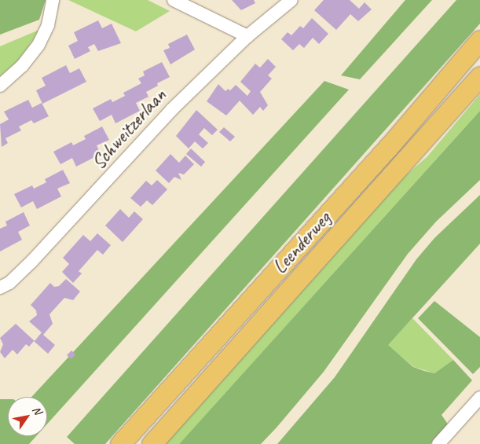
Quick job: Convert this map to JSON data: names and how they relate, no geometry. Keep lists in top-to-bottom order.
{
  "streets": {
    "main road": ["Leenderweg"],
    "street": ["Schweitzerlaan"]
  },
  "north": "top right"
}
